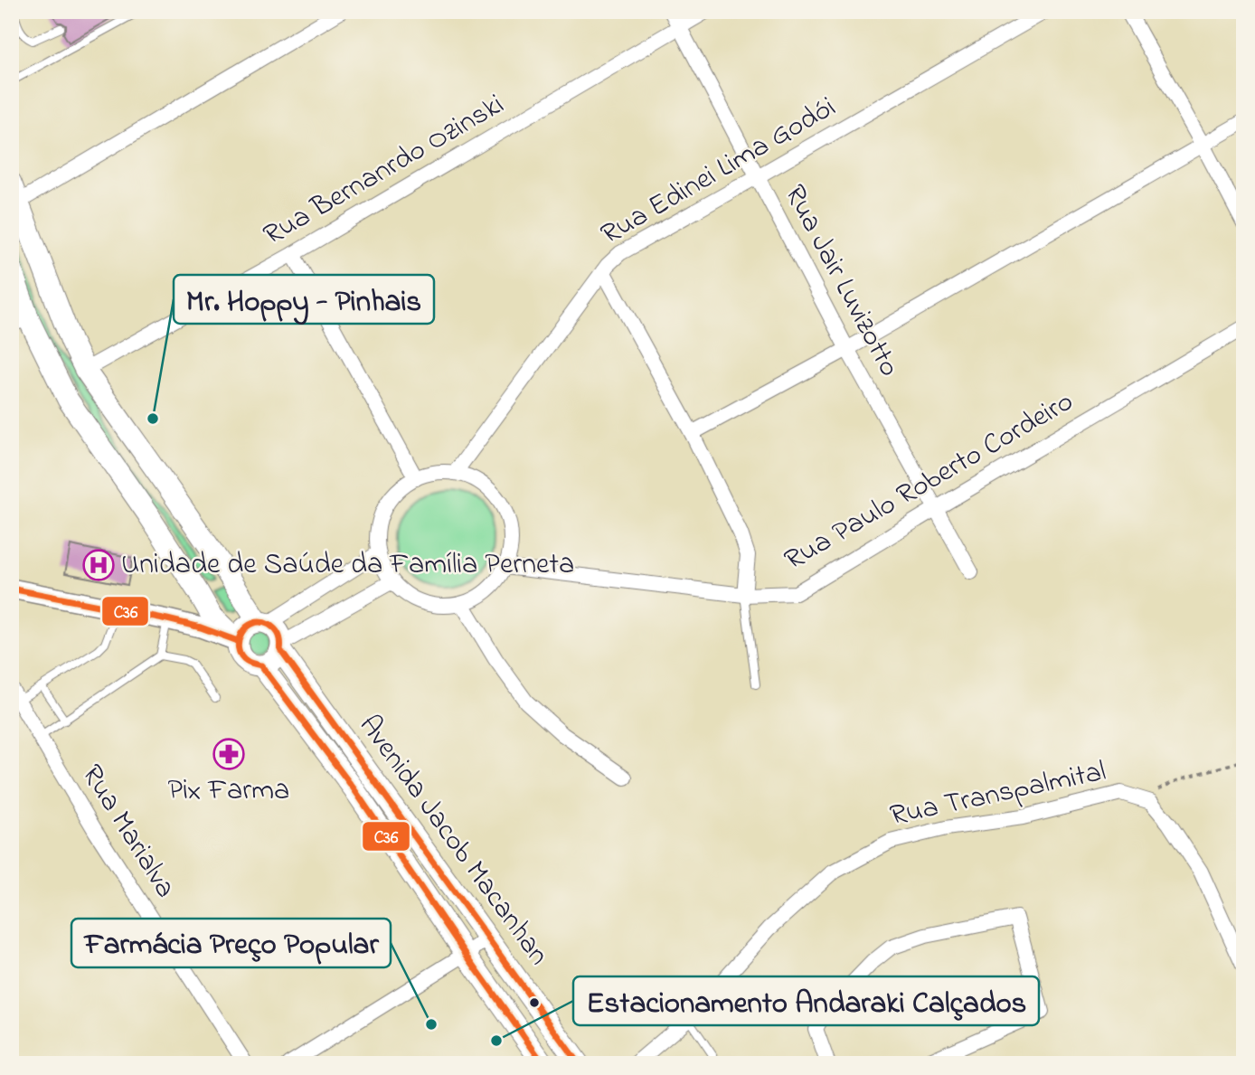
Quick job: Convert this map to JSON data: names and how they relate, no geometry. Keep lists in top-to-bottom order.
{
  "streets": {
    "main road": ["Avenida Jacob Macanhan"],
    "street": [
      "Rua Bernanrdo Ozinski",
      "Rua Edinei Lima Godói",
      "Rua Jair Luvizotto",
      "Rua Paulo Roberto Cordeiro",
      "Rua Transpalmital",
      "Rua Marialva"
    ]
  },
  "crossings": [
    ["Rua Bernanrdo Ozinski", "Rua Jair Luvizotto"],
    ["Rua Edinei Lima Godói", "Rua Jair Luvizotto"],
    ["Rua Edinei Lima Godói", "Rua Paulo Roberto Cordeiro"],
    ["Rua Jair Luvizotto", "Rua Paulo Roberto Cordeiro"]
  ],
  "places": {
    "other": ["Mr. Hoppy - Pinhais", "Farmácia Preço Popular", "Estacionamento Andaraki Calçados"],
    "hospital": ["Unidade de Saúde da Família Perneta"],
    "pharmacy": ["Pix Farma"]
  },
  "lines": ["transit line C36"]
}
